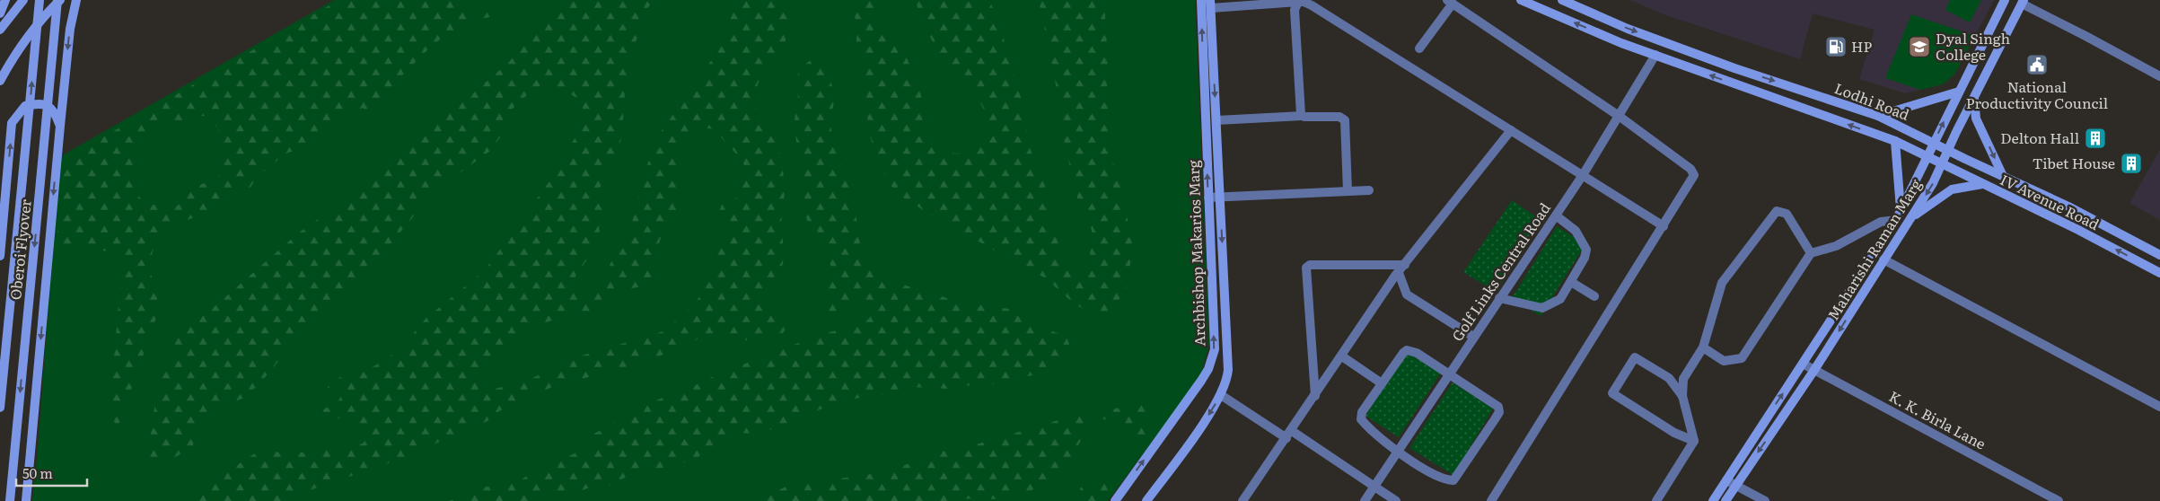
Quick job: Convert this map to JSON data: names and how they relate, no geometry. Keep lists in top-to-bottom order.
{
  "streets": {
    "main road": [
      "Lodhi Road",
      "IV Avenue Road",
      "Oberoi Flyover",
      "Maharishi Raman Marg",
      "Archbishop Makarios Marg"
    ],
    "street": ["Golf Links Central Road", "K. K. Birla Lane"]
  },
  "crossings": [
    ["Lodhi Road", "IV Avenue Road"],
    ["Lodhi Road", "Maharishi Raman Marg"],
    ["Lodhi Road", "Golf Links Central Road"],
    ["IV Avenue Road", "Maharishi Raman Marg"],
    ["Maharishi Raman Marg", "K. K. Birla Lane"]
  ],
  "one_way": ["IV Avenue Road"],
  "places": {
    "fuel station": ["HP"],
    "school or university": ["Dyal Singh College"],
    "public building": ["National Productivity Council"],
    "building": ["Delton Hall", "Tibet House"]
  },
  "scale_bar": "50 m"
}
